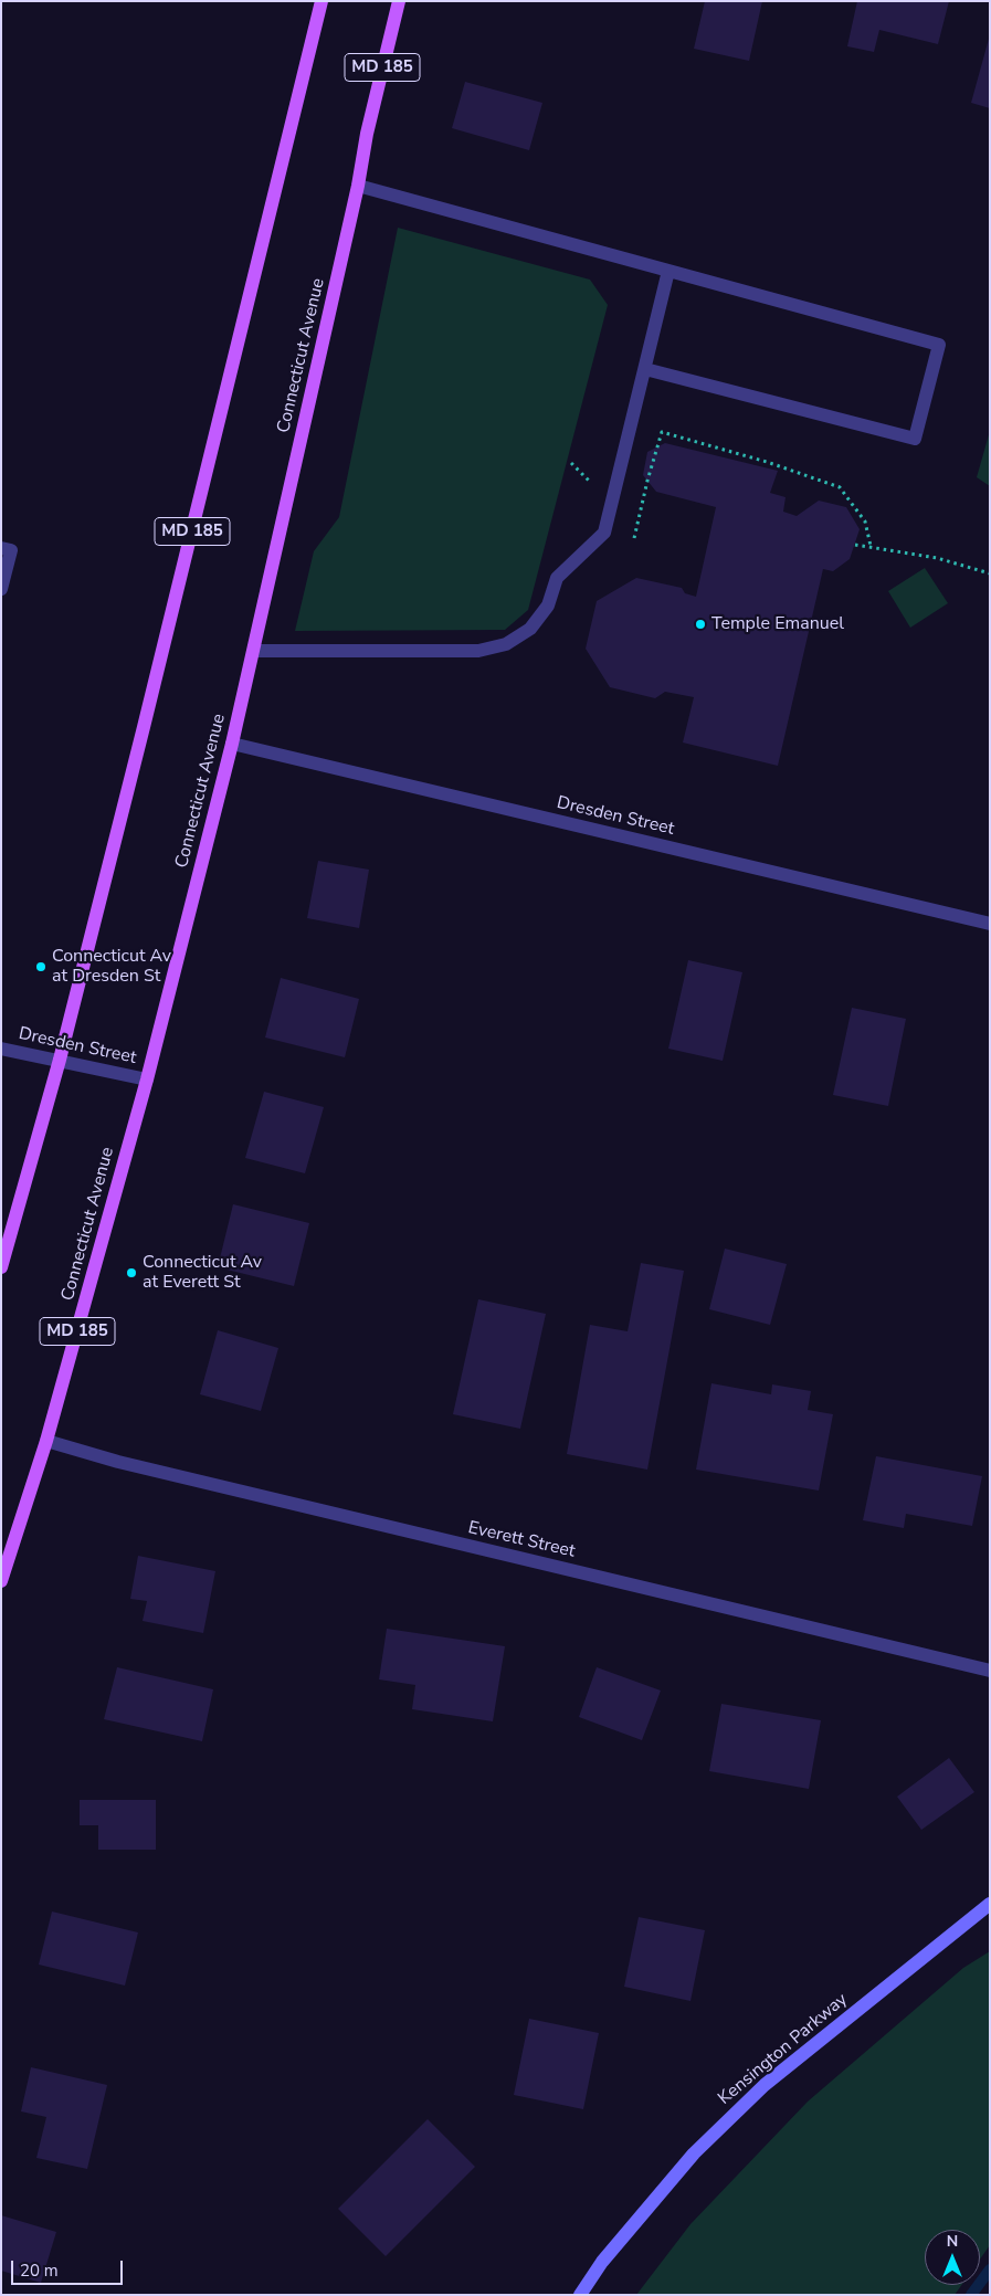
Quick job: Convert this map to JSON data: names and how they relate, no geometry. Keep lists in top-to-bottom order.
{
  "streets": {
    "main road": ["MD 185", "Connecticut Avenue"],
    "street": ["Dresden Street", "Everett Street", "Kensington Parkway"]
  },
  "crossings": [
    ["MD 185", "Dresden Street"],
    ["Connecticut Avenue", "Dresden Street"],
    ["Connecticut Avenue", "Everett Street"]
  ],
  "places": ["Temple Emanuel", "Connecticut Av at Dresden St", "Connecticut Av at Everett St"],
  "scale_bar": "20 m",
  "north": "top"
}
